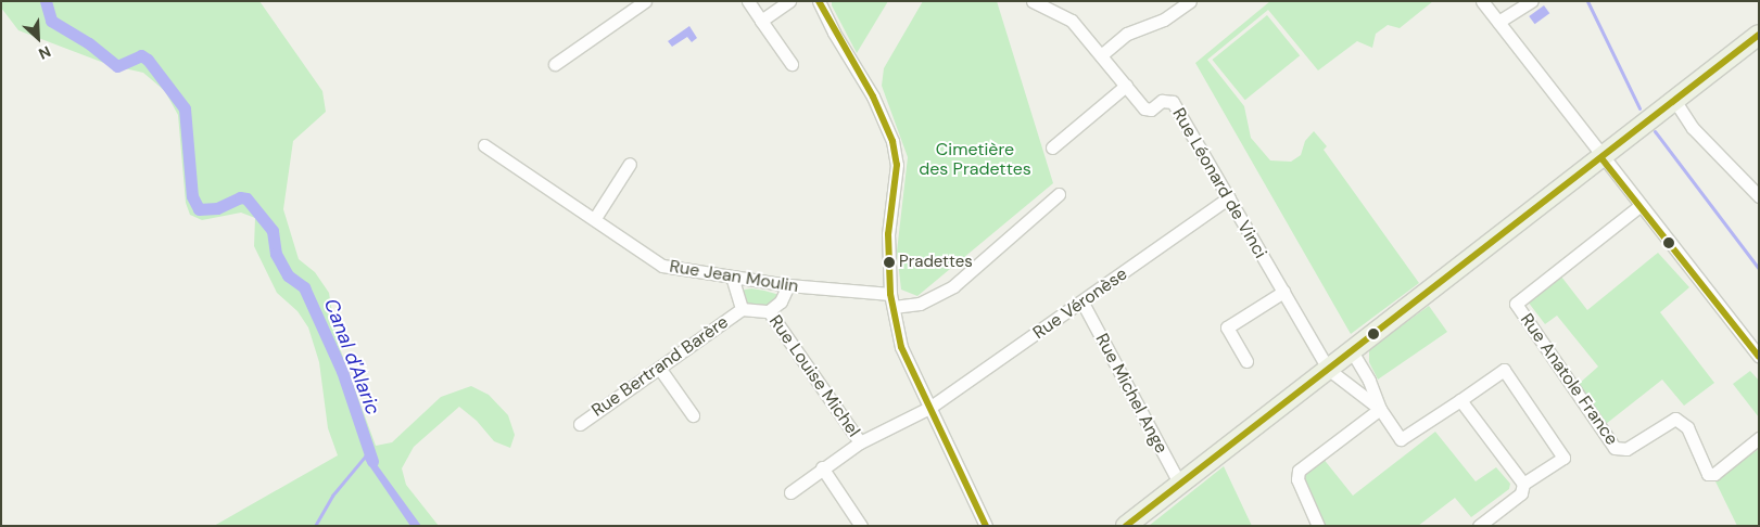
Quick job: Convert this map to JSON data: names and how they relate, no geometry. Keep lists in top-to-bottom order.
{
  "streets": {
    "street": [
      "Rue Léonard de Vinci",
      "Rue Jean Moulin",
      "Rue Véronèse",
      "Rue Bertrand Barère",
      "Rue Louise Michel",
      "Rue Anatole France",
      "Rue Michel Ange"
    ]
  },
  "crossings": [
    ["Rue Léonard de Vinci", "Rue Véronèse"],
    ["Rue Jean Moulin", "Rue Bertrand Barère"],
    ["Rue Jean Moulin", "Rue Louise Michel"],
    ["Rue Véronèse", "Rue Louise Michel"],
    ["Rue Véronèse", "Rue Michel Ange"],
    ["Rue Bertrand Barère", "Rue Louise Michel"]
  ],
  "water": ["Canal d'Alaric"],
  "parks": ["Cimetière des Pradettes"],
  "places": ["Pradettes"],
  "north": "bottom right"
}
